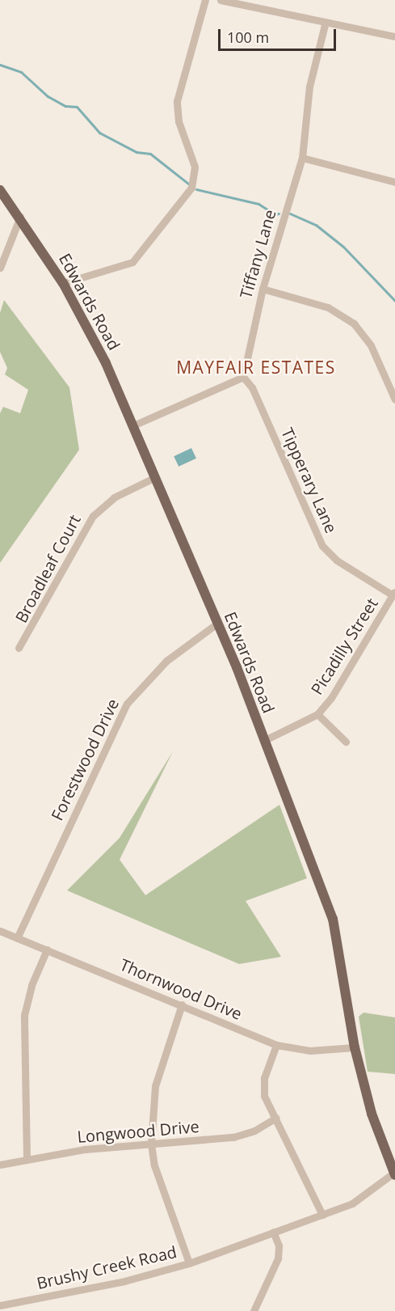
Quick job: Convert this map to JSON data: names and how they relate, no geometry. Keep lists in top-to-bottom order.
{
  "streets": {
    "main road": ["Edwards Road"],
    "street": [
      "Tiffany Lane",
      "Tipperary Lane",
      "Broadleaf Court",
      "Picadilly Street",
      "Forestwood Drive",
      "Thornwood Drive",
      "Longwood Drive",
      "Brushy Creek Road"
    ]
  },
  "crossings": [
    ["Tiffany Lane", "Tipperary Lane"],
    ["Edwards Road", "Broadleaf Court"],
    ["Edwards Road", "Picadilly Street"],
    ["Edwards Road", "Forestwood Drive"],
    ["Edwards Road", "Thornwood Drive"],
    ["Edwards Road", "Brushy Creek Road"],
    ["Tipperary Lane", "Picadilly Street"],
    ["Forestwood Drive", "Thornwood Drive"]
  ],
  "districts": ["MAYFAIR ESTATES"],
  "scale_bar": "100 m"
}
